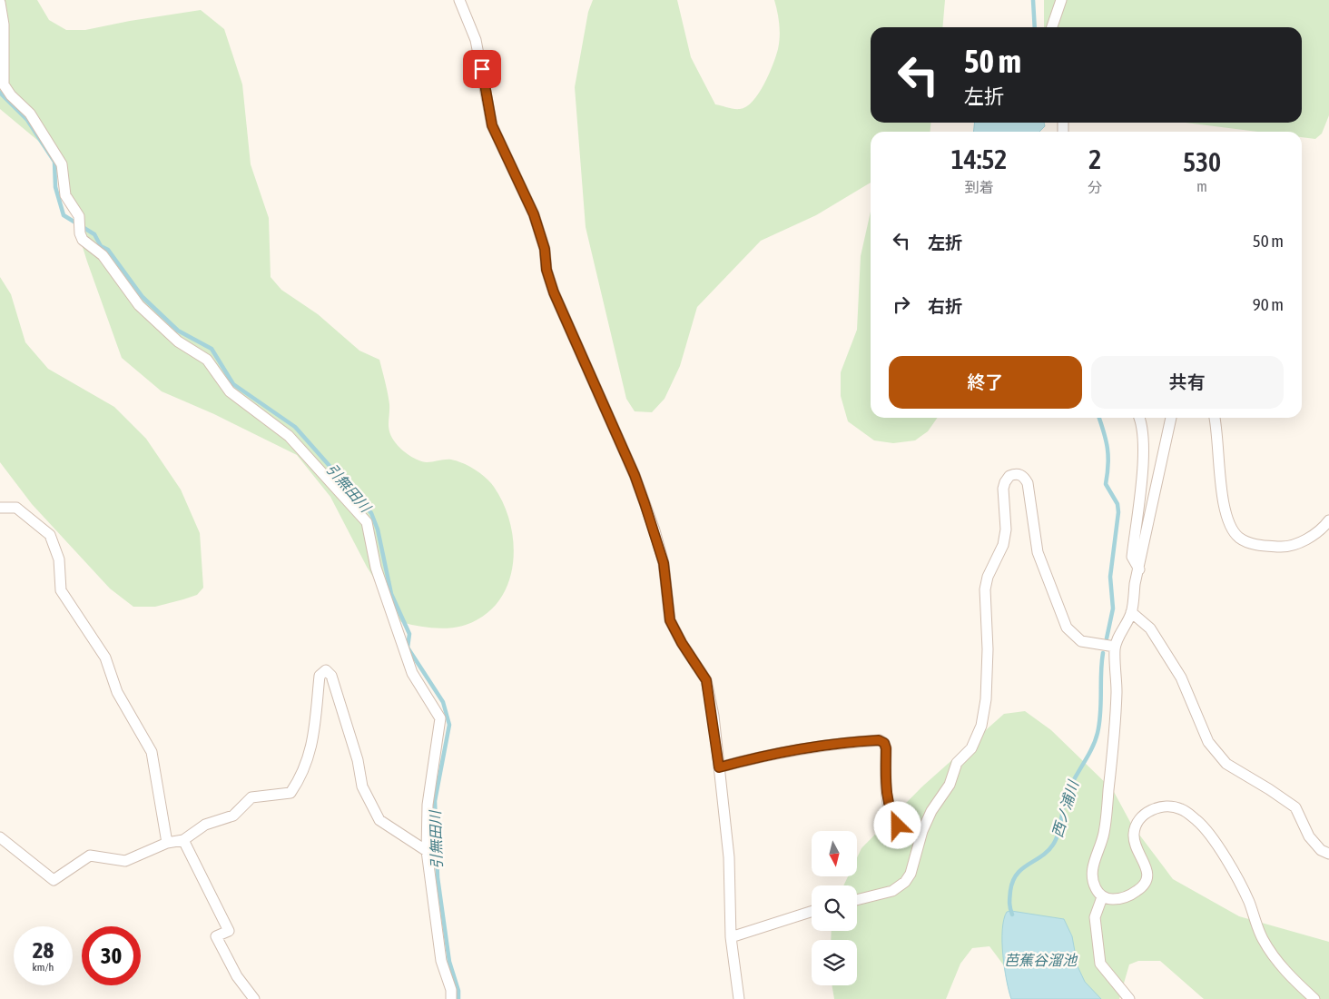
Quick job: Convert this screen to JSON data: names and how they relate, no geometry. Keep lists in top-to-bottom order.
{
  "water": ["引無田川", "西ノ浦川", "芭蕉谷溜池"],
  "north": "bottom",
  "page": {
    "turn": ["50 m", "左折"],
    "eta": [
      "14:52",
      "到着",
      "2",
      "分",
      "530",
      "m"
    ],
    "list": [
      {
        "name": "左折",
        "value": "50 m"
      },
      {
        "name": "右折",
        "value": "90 m"
      }
    ],
    "buttons": ["終了", "共有"],
    "speed": "28 km/h",
    "limit": "30"
  }
}
